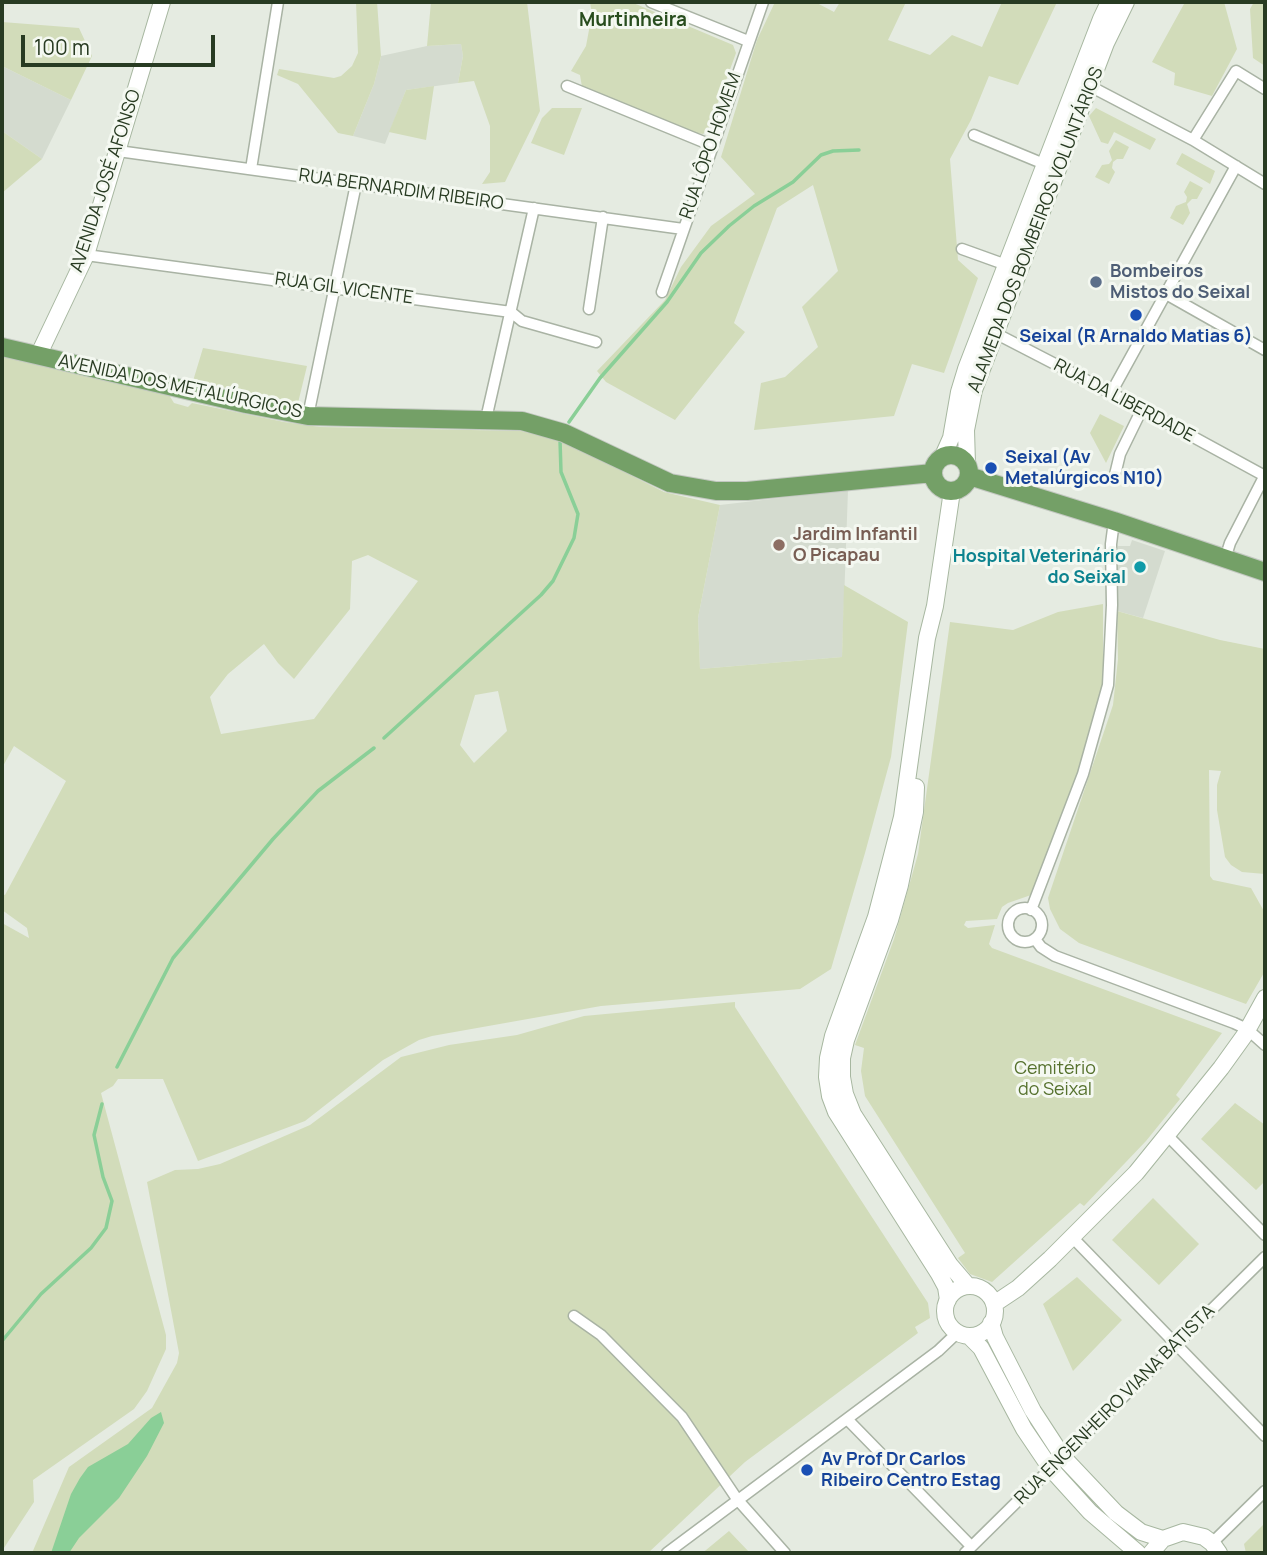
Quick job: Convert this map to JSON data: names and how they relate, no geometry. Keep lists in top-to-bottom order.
{
  "streets": {
    "main road": ["AVENIDA JOSÉ AFONSO", "ALAMEDA DOS BOMBEIROS VOLUNTÁRIOS", "AVENIDA DOS METALÚRGICOS"],
    "street": [
      "RUA LÔPO HOMEM",
      "RUA BERNARDIM RIBEIRO",
      "RUA GIL VICENTE",
      "RUA DA LIBERDADE",
      "RUA ENGENHEIRO VIANA BATISTA"
    ]
  },
  "crossings": [
    ["RUA LÔPO HOMEM", "RUA BERNARDIM RIBEIRO"],
    ["AVENIDA JOSÉ AFONSO", "RUA BERNARDIM RIBEIRO"],
    ["AVENIDA JOSÉ AFONSO", "RUA GIL VICENTE"],
    ["AVENIDA JOSÉ AFONSO", "AVENIDA DOS METALÚRGICOS"],
    ["ALAMEDA DOS BOMBEIROS VOLUNTÁRIOS", "AVENIDA DOS METALÚRGICOS"],
    ["ALAMEDA DOS BOMBEIROS VOLUNTÁRIOS", "RUA DA LIBERDADE"]
  ],
  "districts": ["Murtinheira"],
  "parks": ["Cemitério do Seixal"],
  "places": [
    "Bombeiros Mistos do Seixal",
    "Seixal (R Arnaldo Matias 6)",
    "Seixal (Av Metalúrgicos N10)",
    "Jardim Infantil O Picapau",
    "Hospital Veterinário do Seixal",
    "Av Prof Dr Carlos Ribeiro Centro Estag"
  ],
  "scale_bar": "100 m"
}
